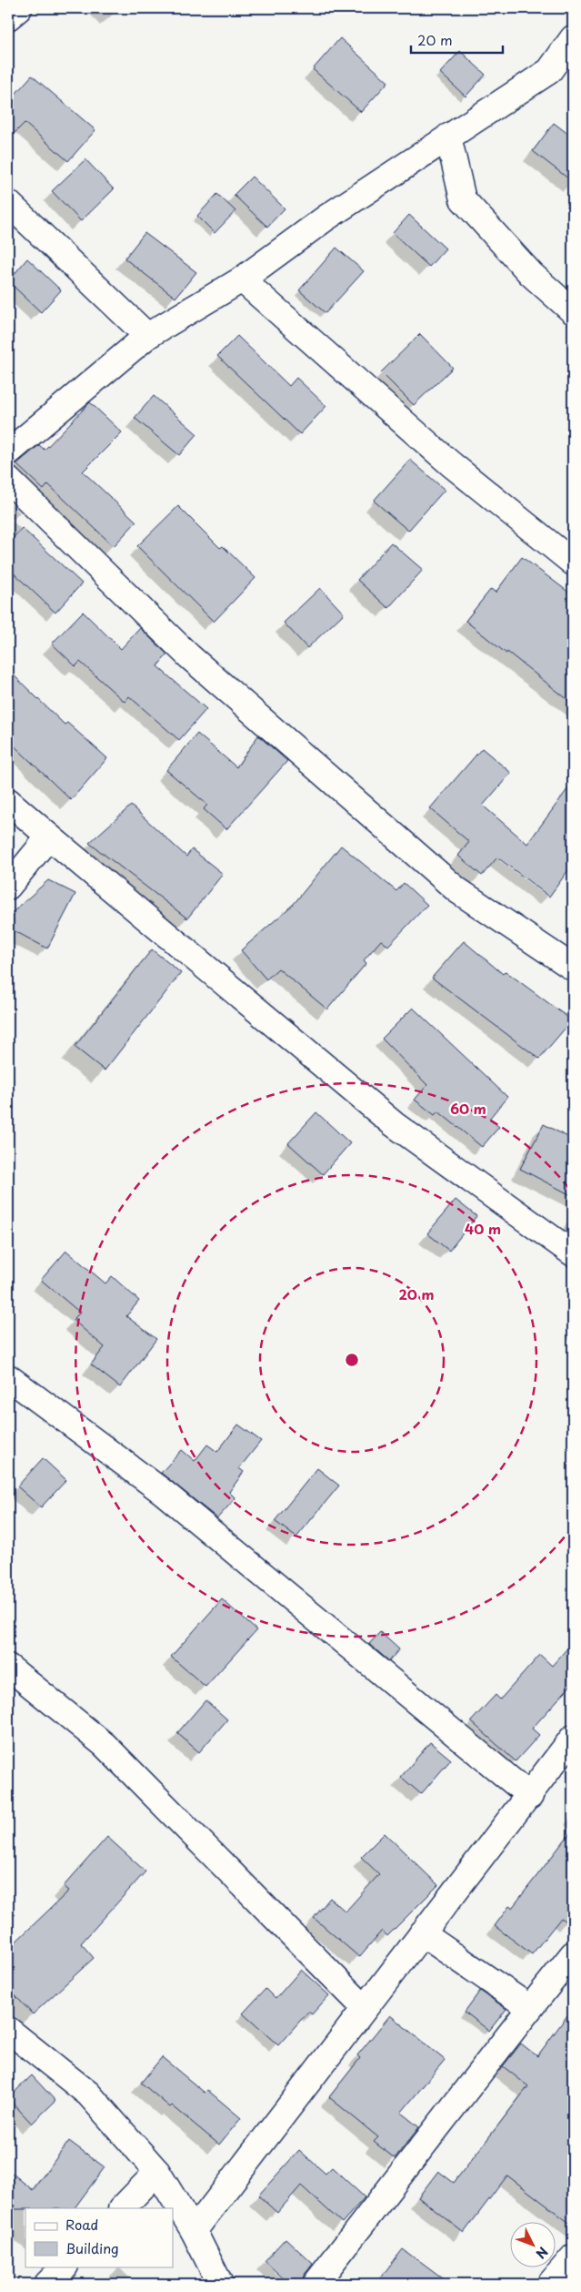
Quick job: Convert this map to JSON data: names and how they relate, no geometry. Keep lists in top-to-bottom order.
{
  "legend": ["Road", "Building"],
  "scale_bar": "20 m",
  "north": "bottom right",
  "rings": ["60 m", "40 m", "20 m"]
}
